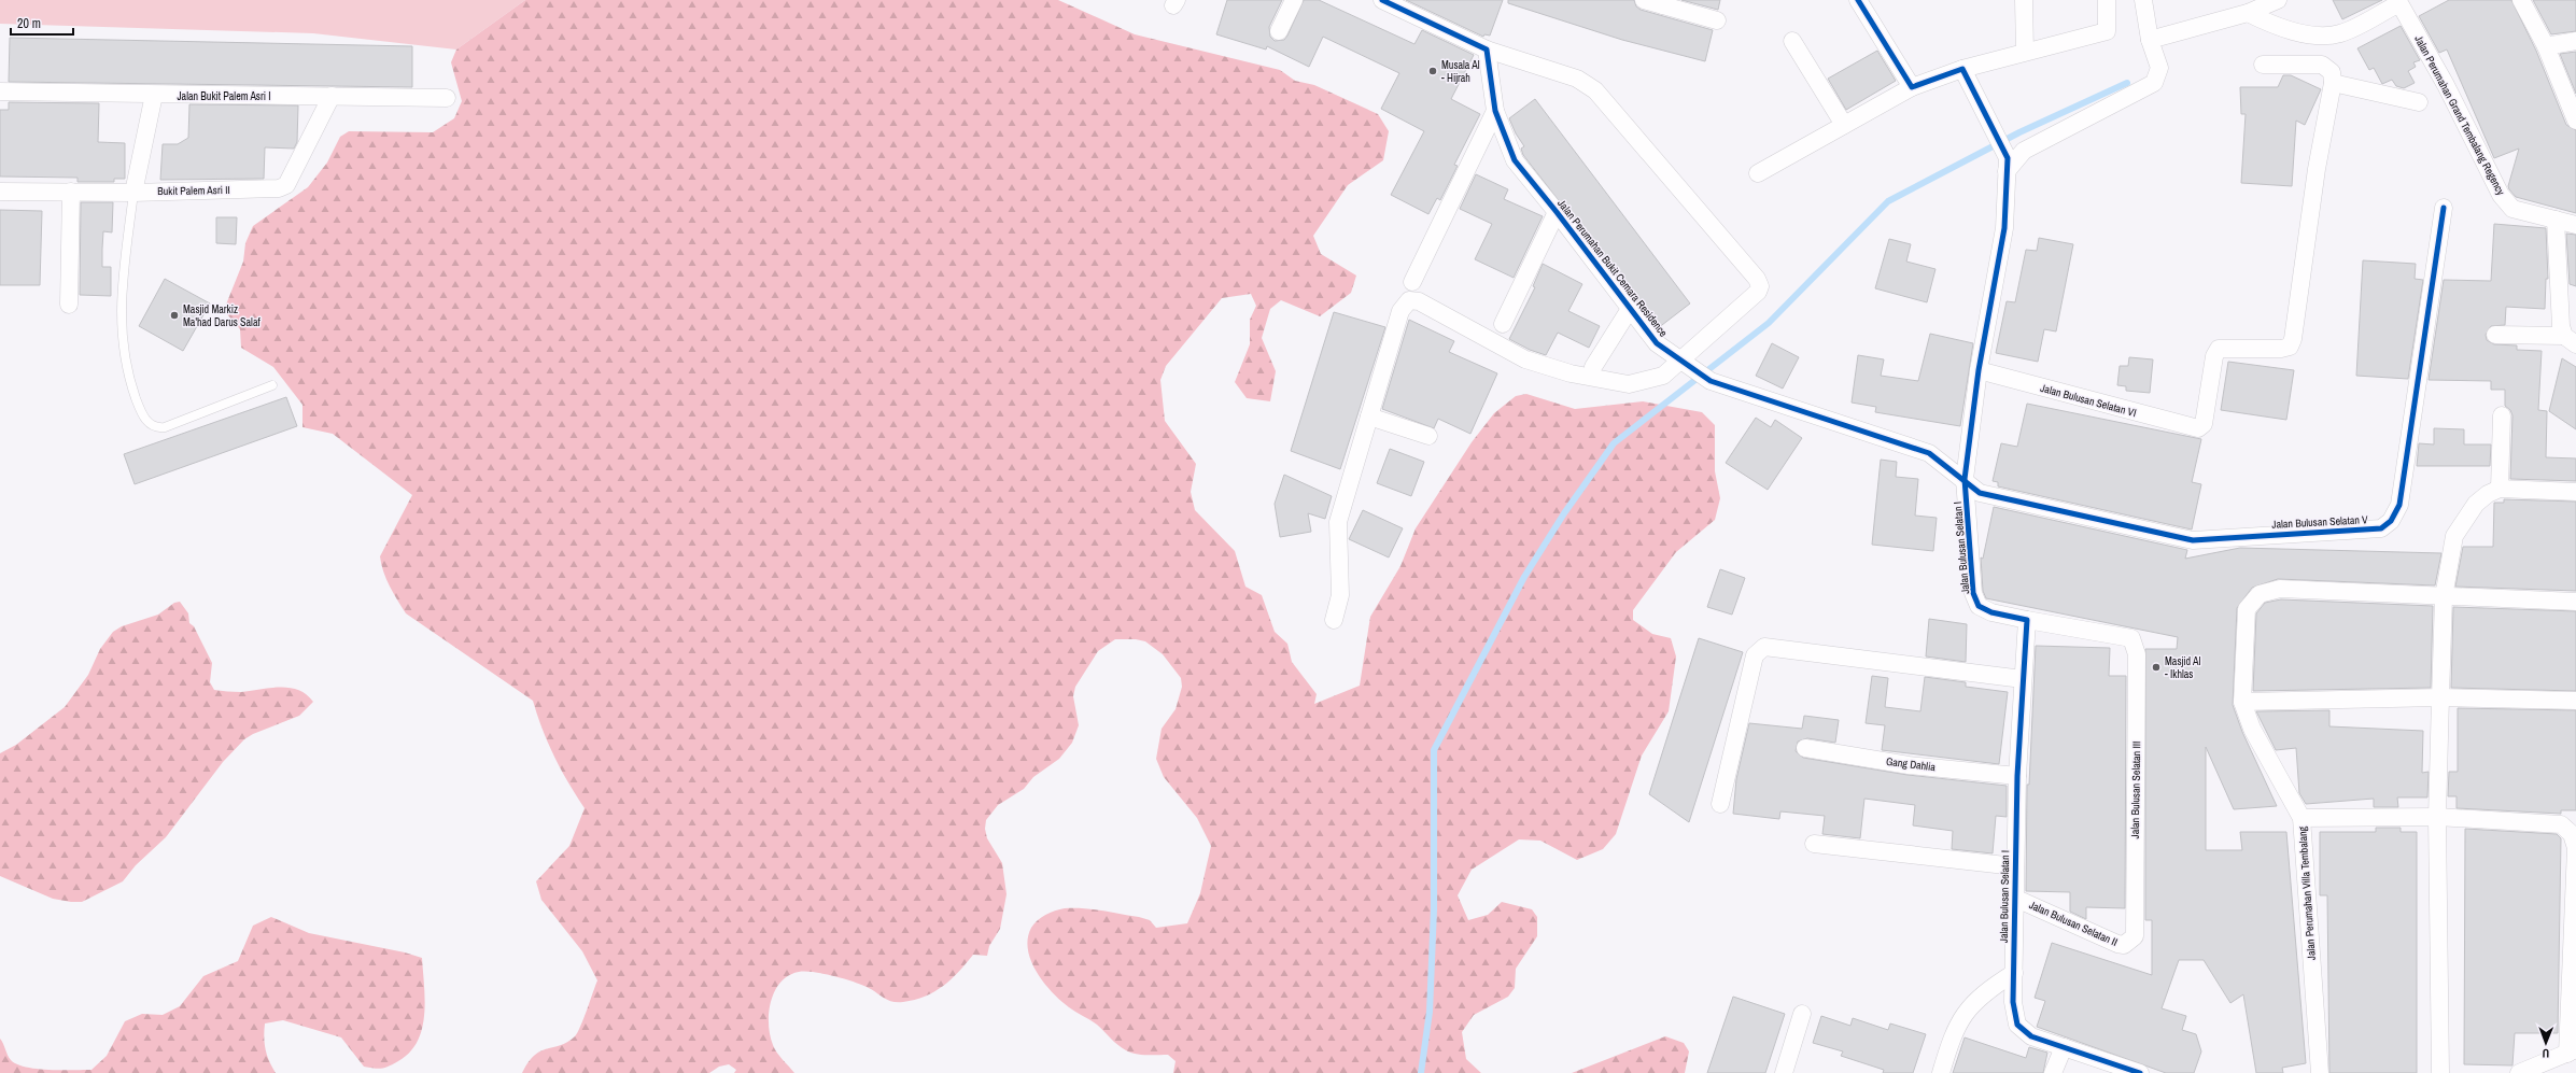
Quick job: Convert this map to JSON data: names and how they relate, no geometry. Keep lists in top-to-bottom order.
{
  "streets": {
    "street": [
      "Jalan Bukit Palem Asri I",
      "Jalan Perumahan Grand Tembalang Regency",
      "Bukit Palem Asri II",
      "Jalan Perumahan Bukit Cemara Residence",
      "Jalan Bulusan Selatan VI",
      "Jalan Bulusan Selatan V",
      "Jalan Bulusan Selatan I",
      "Gang Dahlia",
      "Jalan Bulusan Selatan III",
      "Jalan Perumahan Villa Tembalang",
      "Jalan Bulusan Selatan II"
    ]
  },
  "crossings": [
    ["Jalan Bukit Palem Asri I", "Bukit Palem Asri II"],
    ["Jalan Perumahan Bukit Cemara Residence", "Jalan Bulusan Selatan V"],
    ["Jalan Perumahan Bukit Cemara Residence", "Jalan Bulusan Selatan I"],
    ["Jalan Bulusan Selatan VI", "Jalan Bulusan Selatan I"],
    ["Jalan Bulusan Selatan V", "Jalan Bulusan Selatan I"],
    ["Jalan Bulusan Selatan I", "Gang Dahlia"],
    ["Jalan Bulusan Selatan I", "Jalan Bulusan Selatan III"],
    ["Jalan Bulusan Selatan I", "Jalan Bulusan Selatan II"],
    ["Jalan Bulusan Selatan III", "Jalan Bulusan Selatan II"]
  ],
  "places": ["Musala Al - Hijrah", "Masjid Markiz Ma'had Darus Salaf", "Masjid Al - Ikhlas"],
  "scale_bar": "20 m",
  "north": "bottom"
}
